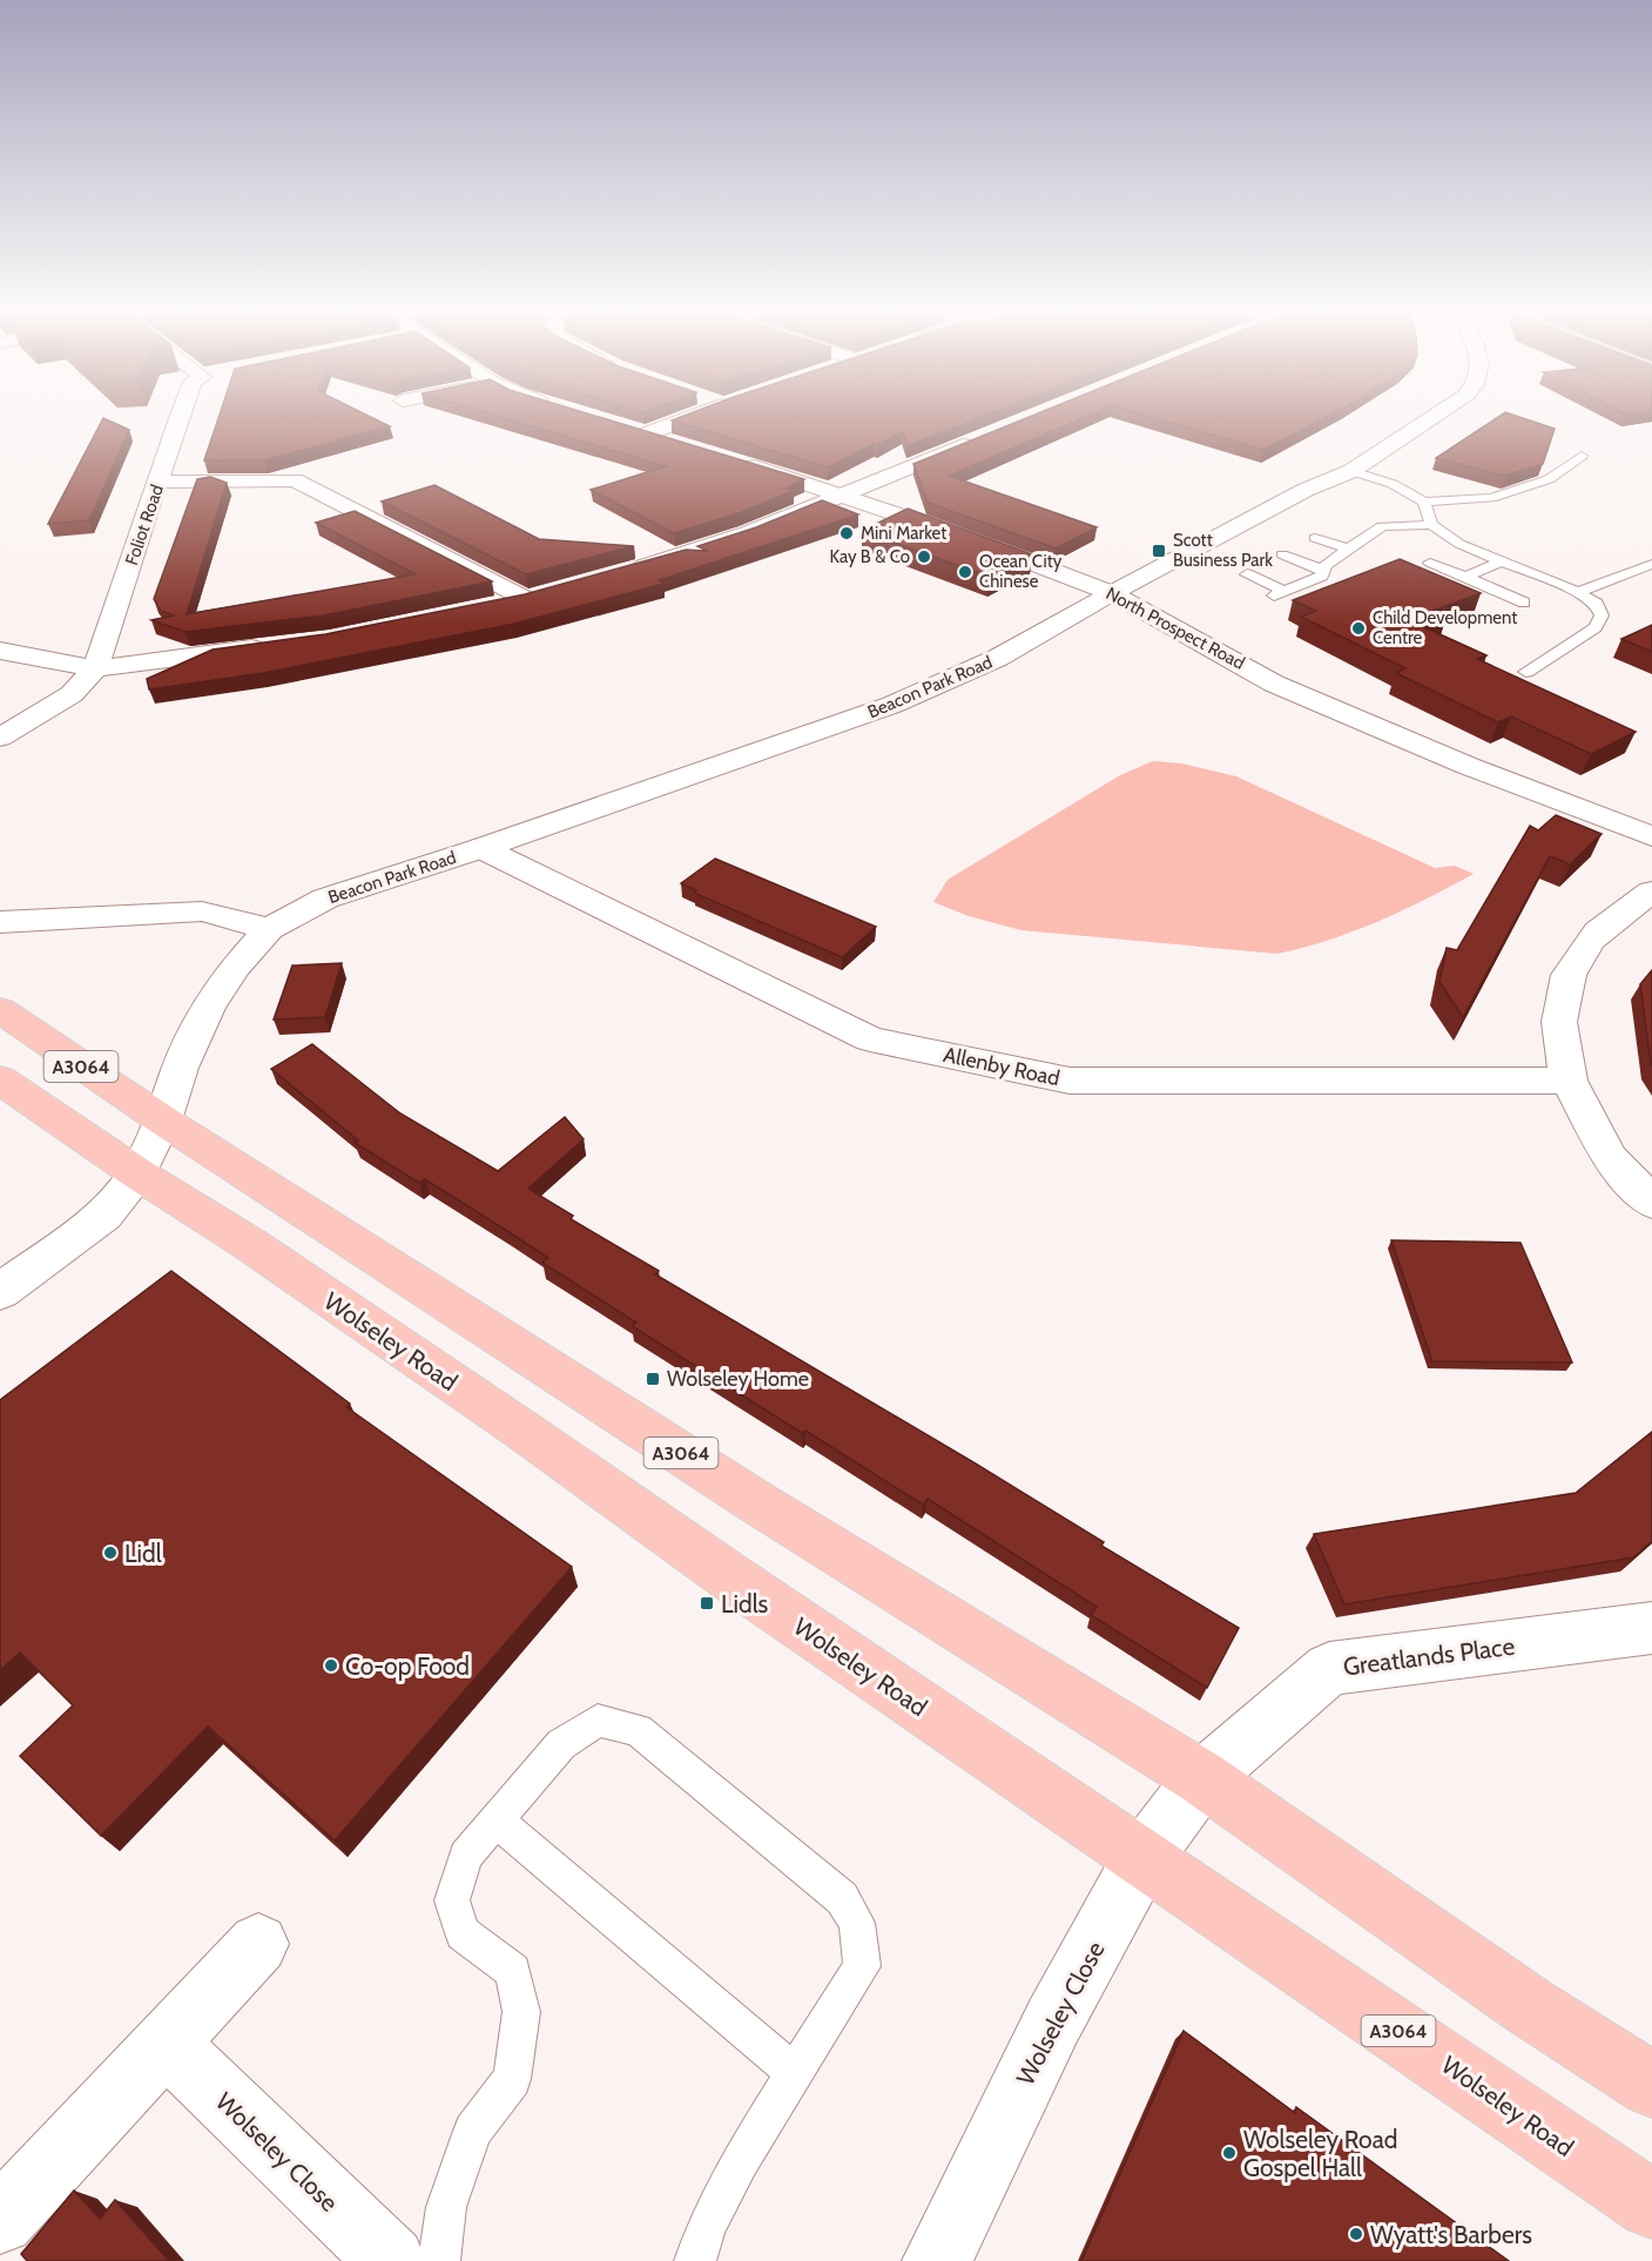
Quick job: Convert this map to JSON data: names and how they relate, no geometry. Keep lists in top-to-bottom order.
{
  "streets": {
    "main road": ["A3064", "Wolseley Road"],
    "street": [
      "Foliot Road",
      "North Prospect Road",
      "Beacon Park Road",
      "Allenby Road",
      "Greatlands Place",
      "Wolseley Close"
    ]
  },
  "crossings": [
    ["North Prospect Road", "Beacon Park Road"],
    ["Beacon Park Road", "A3064"],
    ["Beacon Park Road", "Allenby Road"],
    ["Beacon Park Road", "Wolseley Road"],
    ["A3064", "Greatlands Place"],
    ["A3064", "Wolseley Close"],
    ["Wolseley Road", "Wolseley Close"],
    ["Greatlands Place", "Wolseley Close"]
  ],
  "places": {
    "other": [
      "Mini Market",
      "Kay B & Co",
      "Ocean City Chinese",
      "Child Development Centre",
      "Lidl",
      "Co-op Food",
      "Wolseley Road Gospel Hall",
      "Wyatt's Barbers"
    ],
    "transit": ["Scott Business Park", "Wolseley Home", "Lidls"]
  }
}
